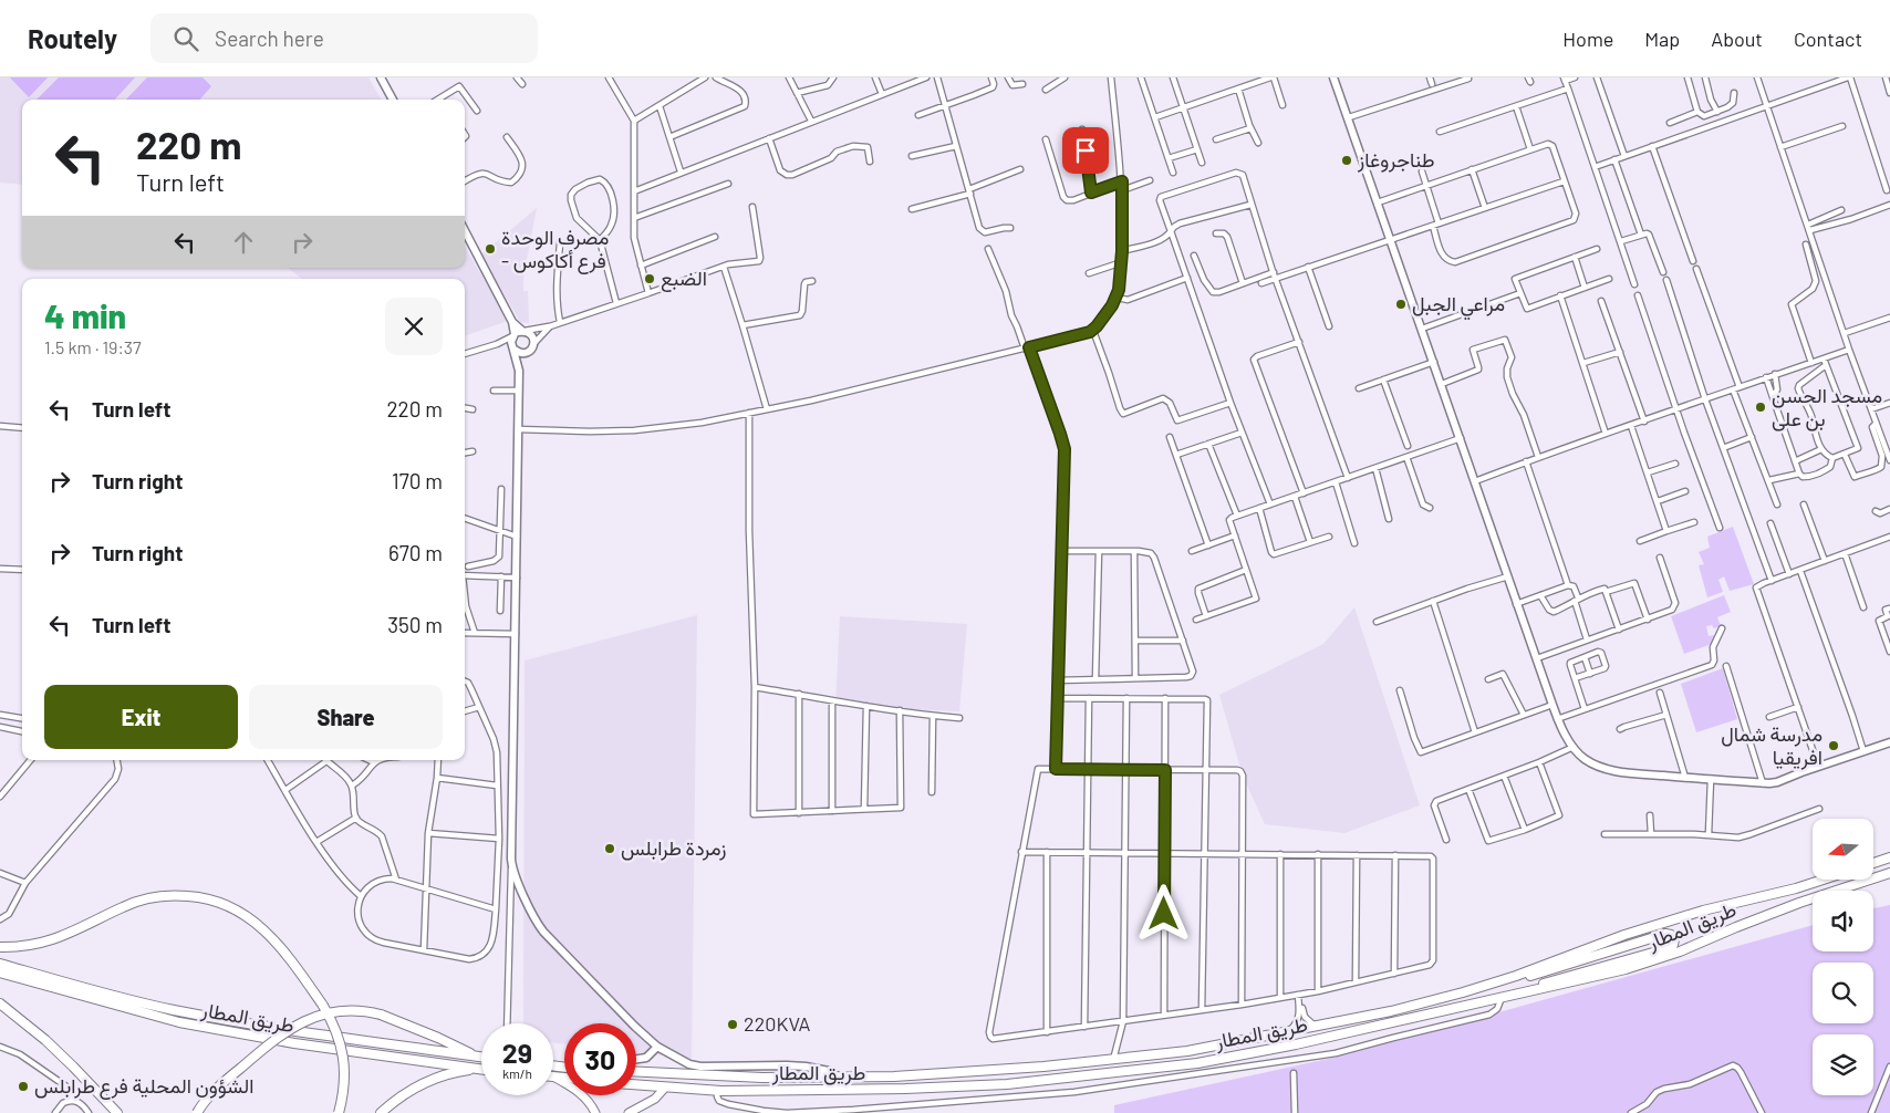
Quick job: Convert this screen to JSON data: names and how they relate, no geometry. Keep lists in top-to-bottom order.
{
  "streets": {
    "highway": ["طريق المطار"]
  },
  "places": [
    "طناجروغاز",
    "مصرف الوحدة - فرع أكاكوس",
    "الضبع",
    "مراعي الجبل",
    "مسجد الحسن بن على",
    "مدرسة شمال افريقيا",
    "زمردة طرابلس",
    "220KVA",
    "الشؤون المحلية فرع طرابلس"
  ],
  "north": "left",
  "page": {
    "header": "Routely",
    "search": "Search here",
    "nav": [
      "Home",
      "Map",
      "About",
      "Contact"
    ],
    "turn": ["220 m", "Turn left"],
    "heading": ["4 min", "1.5 km · 19:37"],
    "list": [
      {
        "name": "Turn left",
        "value": "220 m"
      },
      {
        "name": "Turn right",
        "value": "170 m"
      },
      {
        "name": "Turn right",
        "value": "670 m"
      },
      {
        "name": "Turn left",
        "value": "350 m"
      }
    ],
    "buttons": ["Exit", "Share"],
    "speed": "29 km/h",
    "limit": "30"
  }
}
